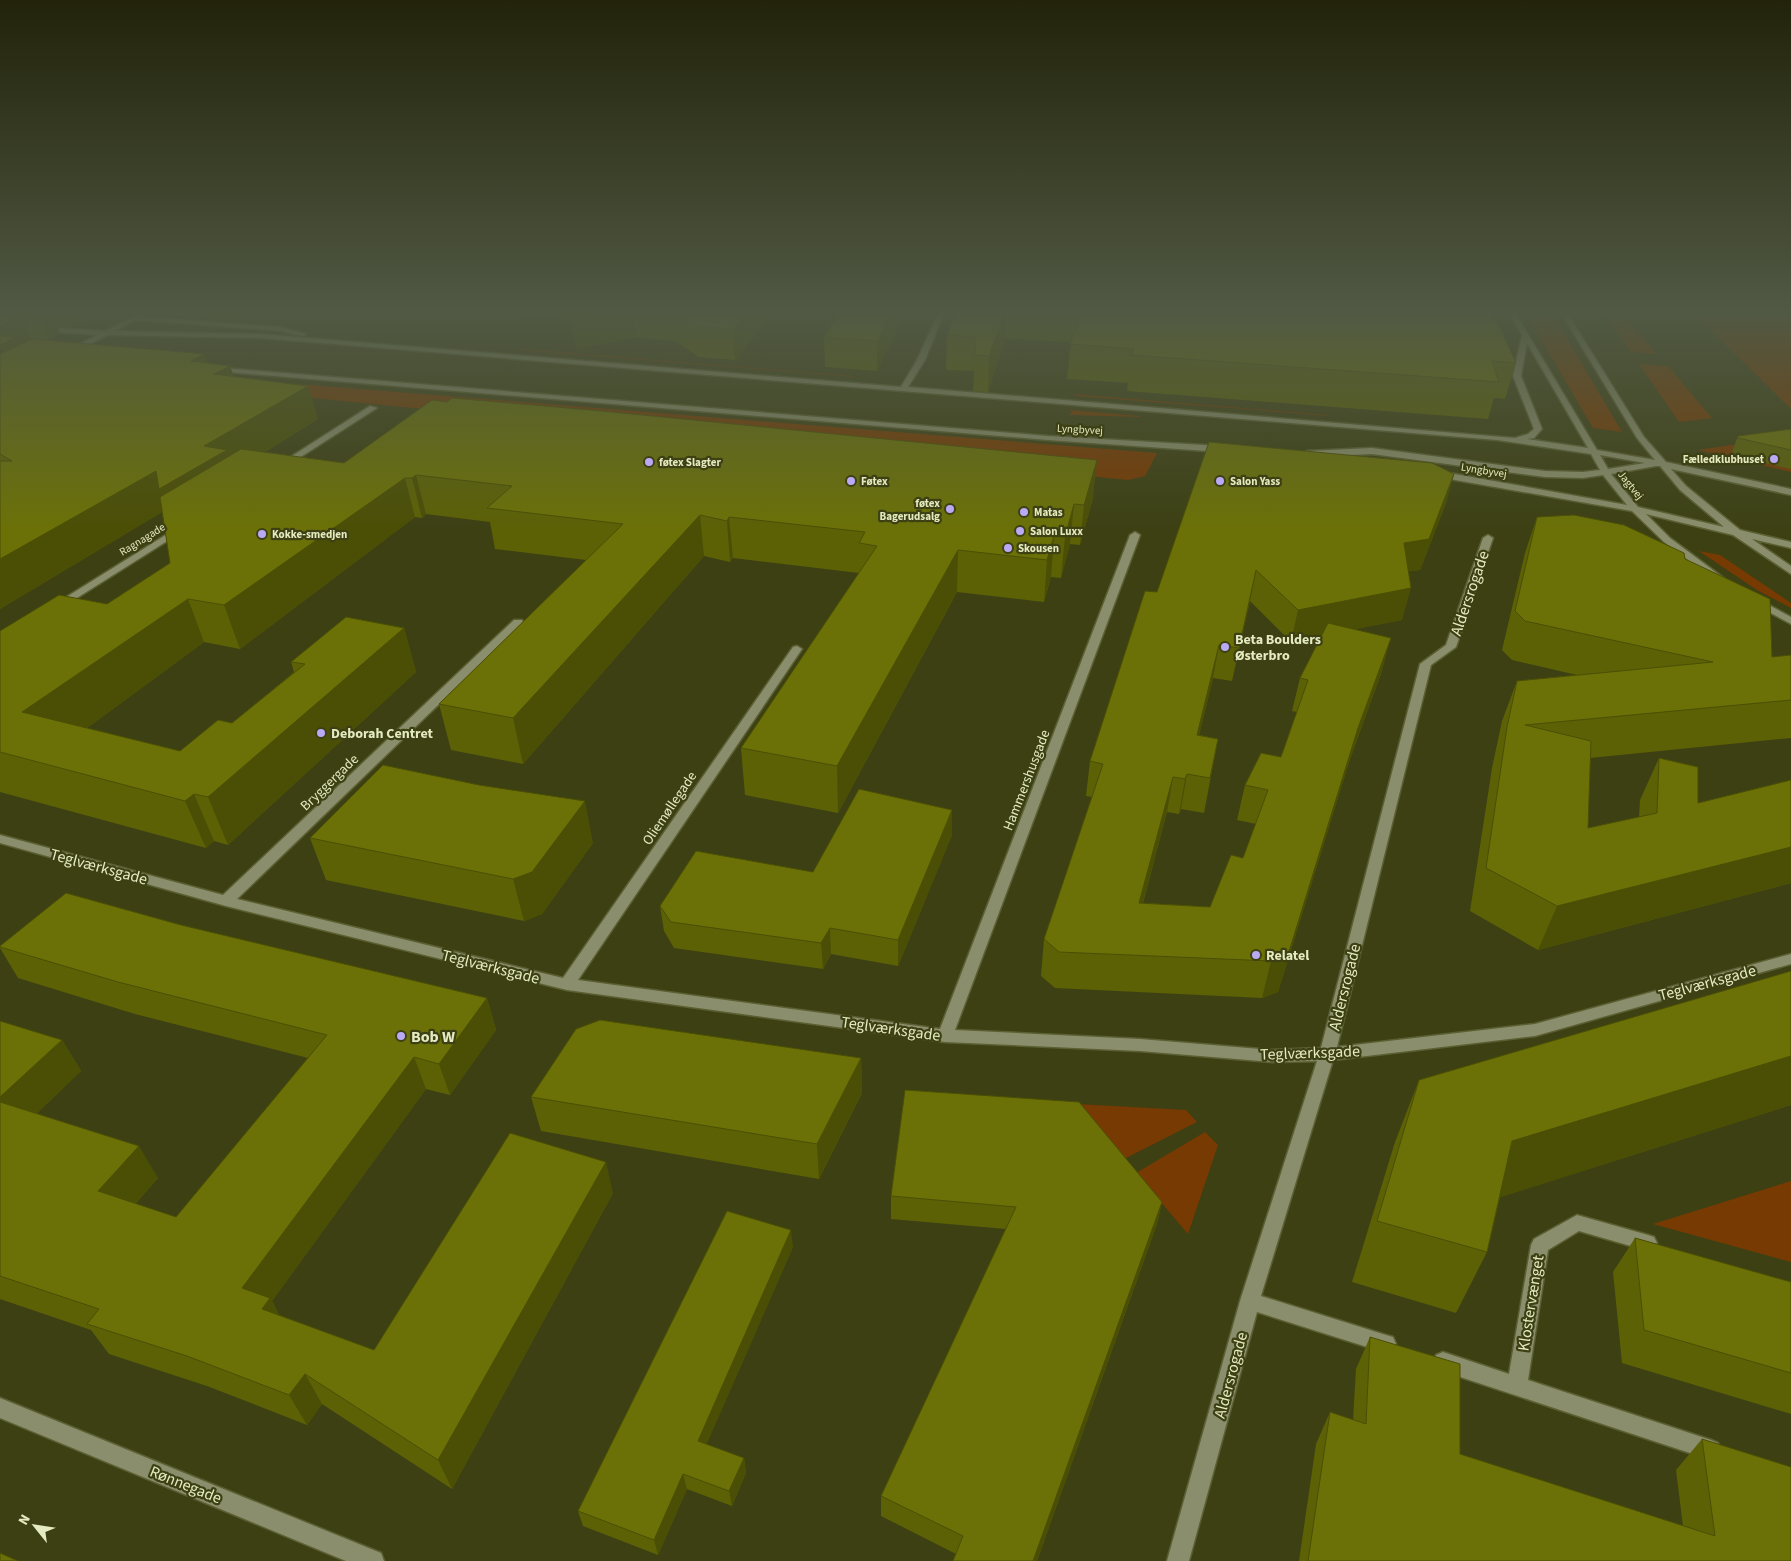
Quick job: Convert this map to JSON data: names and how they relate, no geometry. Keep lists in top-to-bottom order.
{
  "streets": {
    "street": [
      "Lyngbyvej",
      "Jagtvej",
      "Ragnagade",
      "Aldersrogade",
      "Hammershusgade",
      "Bryggergade",
      "Oliemøllegade",
      "Teglværksgade",
      "Klostervænget",
      "Rønnegade"
    ]
  },
  "crossings": [
    ["Lyngbyvej", "Jagtvej"],
    ["Aldersrogade", "Teglværksgade"],
    ["Hammershusgade", "Teglværksgade"],
    ["Bryggergade", "Teglværksgade"],
    ["Oliemøllegade", "Teglværksgade"]
  ],
  "places": [
    "Fælledklubhuset",
    "føtex Slagter",
    "Føtex",
    "Salon Yass",
    "føtex Bagerudsalg",
    "Matas",
    "Salon Luxx",
    "Kokke-smedjen",
    "Skousen",
    "Beta Boulders Østerbro",
    "Deborah Centret",
    "Relatel",
    "Bob W"
  ],
  "north": "top left"
}
